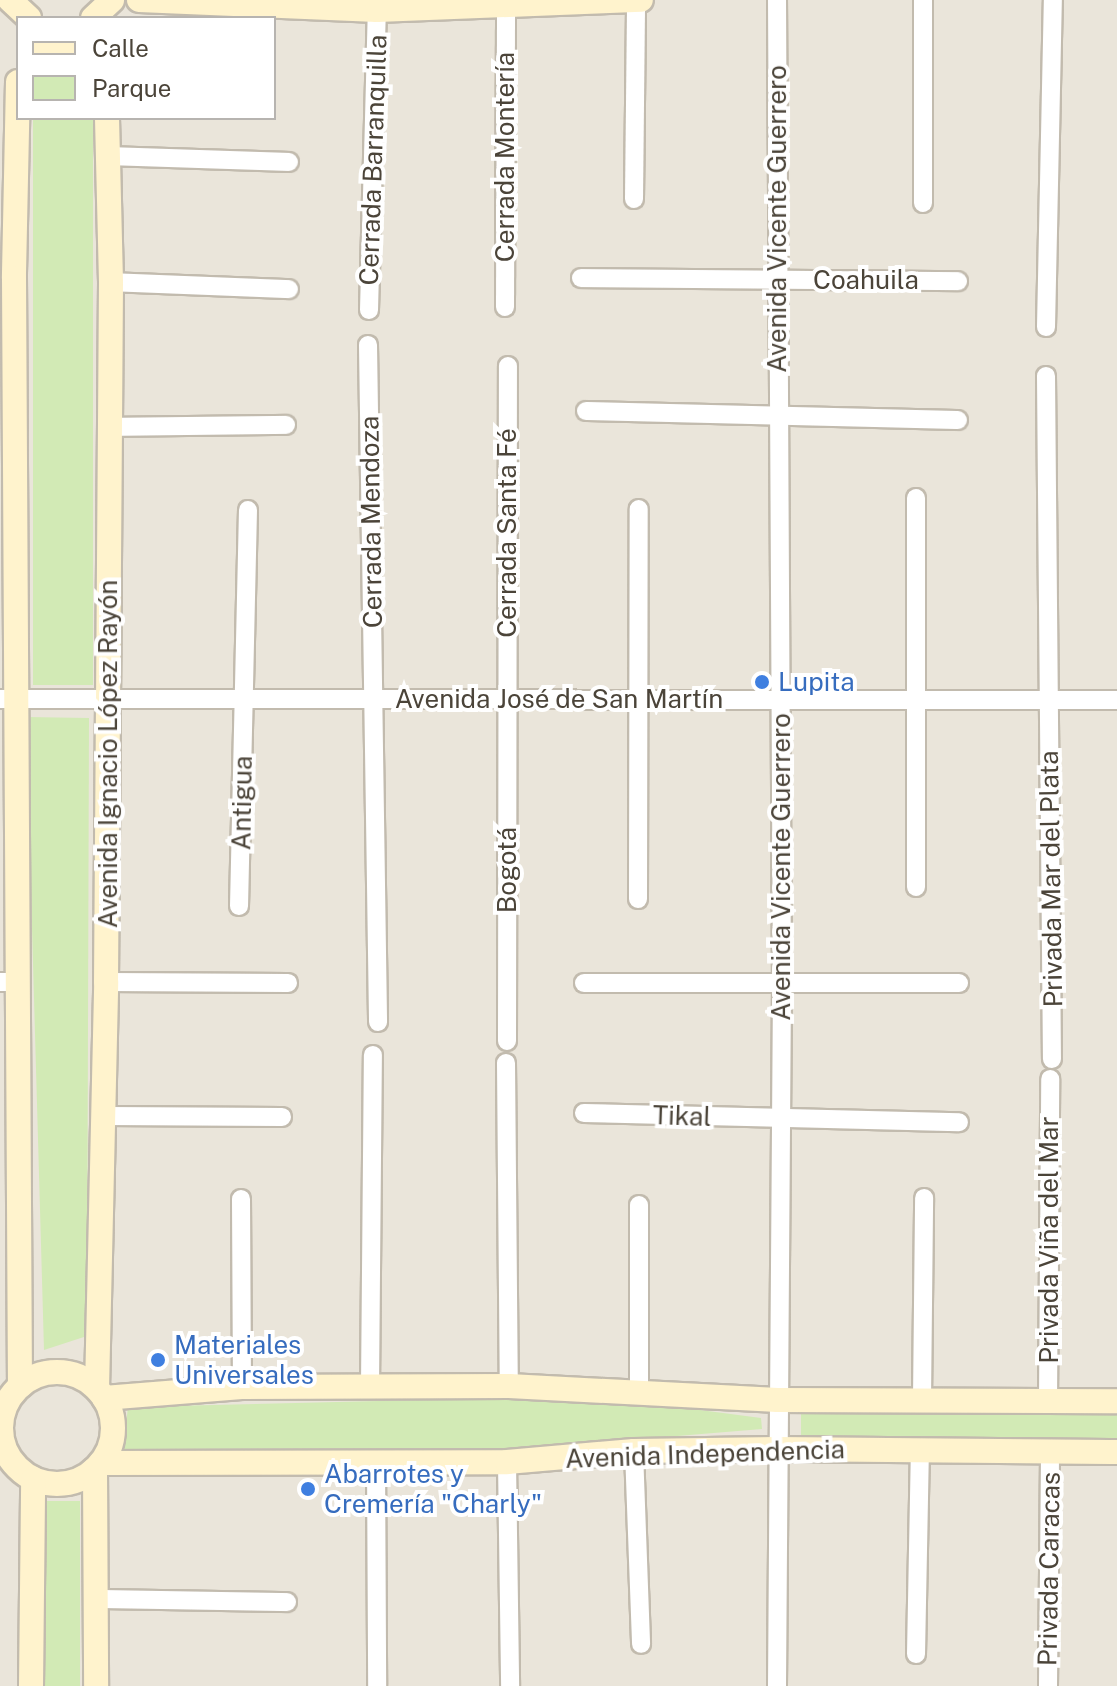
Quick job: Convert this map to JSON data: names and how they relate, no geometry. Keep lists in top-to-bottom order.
{
  "streets": {
    "street": [
      "Cerrada Montería",
      "Cerrada Barranquilla",
      "Avenida Vicente Guerrero",
      "Coahuila",
      "Cerrada Mendoza",
      "Cerrada Santa Fé",
      "Avenida José de San Martín",
      "Avenida Ignacio López Rayón",
      "Antigua",
      "Bogotá",
      "Privada Mar del Plata",
      "Tikal",
      "Privada Viña del Mar",
      "Avenida Independencia",
      "Privada Caracas"
    ]
  },
  "crossings": [
    ["Avenida Vicente Guerrero", "Coahuila"],
    ["Avenida Vicente Guerrero", "Avenida José de San Martín"],
    ["Avenida Vicente Guerrero", "Tikal"],
    ["Avenida Vicente Guerrero", "Avenida Independencia"],
    ["Cerrada Mendoza", "Avenida José de San Martín"],
    ["Cerrada Santa Fé", "Avenida José de San Martín"],
    ["Cerrada Santa Fé", "Bogotá"],
    ["Avenida José de San Martín", "Avenida Ignacio López Rayón"],
    ["Avenida José de San Martín", "Antigua"],
    ["Avenida José de San Martín", "Bogotá"],
    ["Avenida José de San Martín", "Privada Mar del Plata"],
    ["Avenida Ignacio López Rayón", "Avenida Independencia"],
    ["Privada Viña del Mar", "Avenida Independencia"],
    ["Avenida Independencia", "Privada Caracas"]
  ],
  "places": ["Lupita", "Materiales Universales", "Abarrotes y Cremería \"Charly\""],
  "legend": ["Calle", "Parque"]
}
